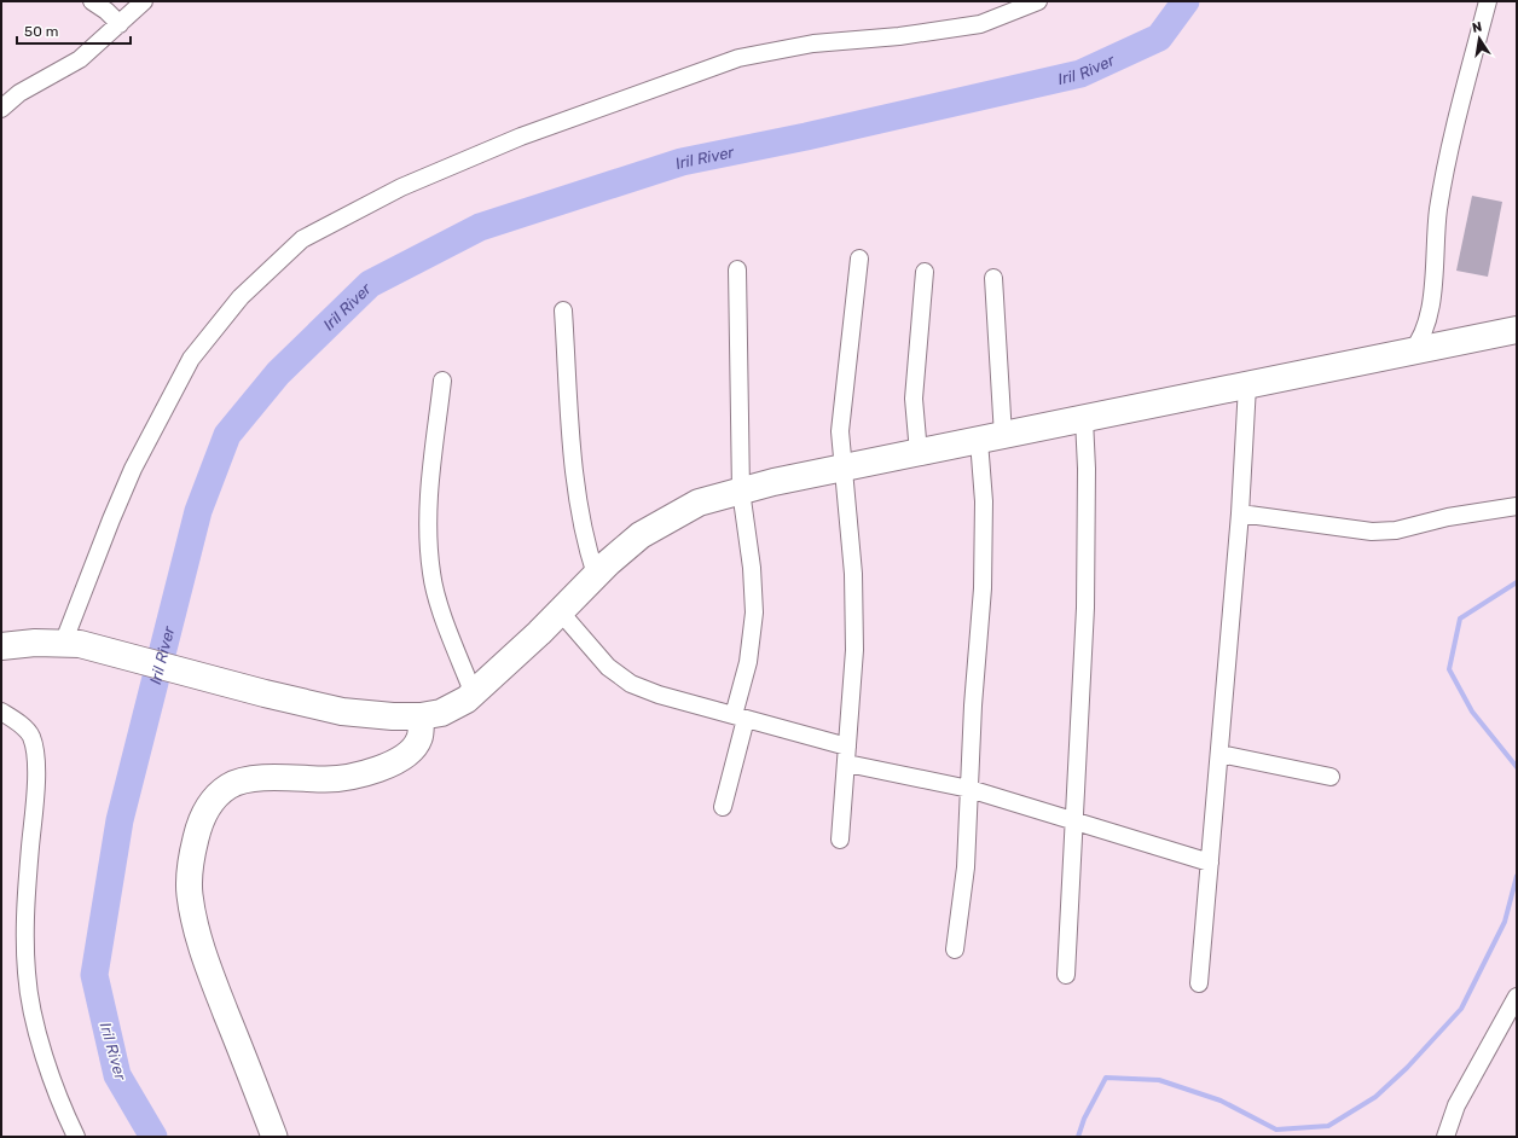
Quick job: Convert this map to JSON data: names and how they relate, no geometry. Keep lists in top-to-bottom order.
{
  "water": ["Iril River"],
  "scale_bar": "50 m",
  "north": "top"
}
